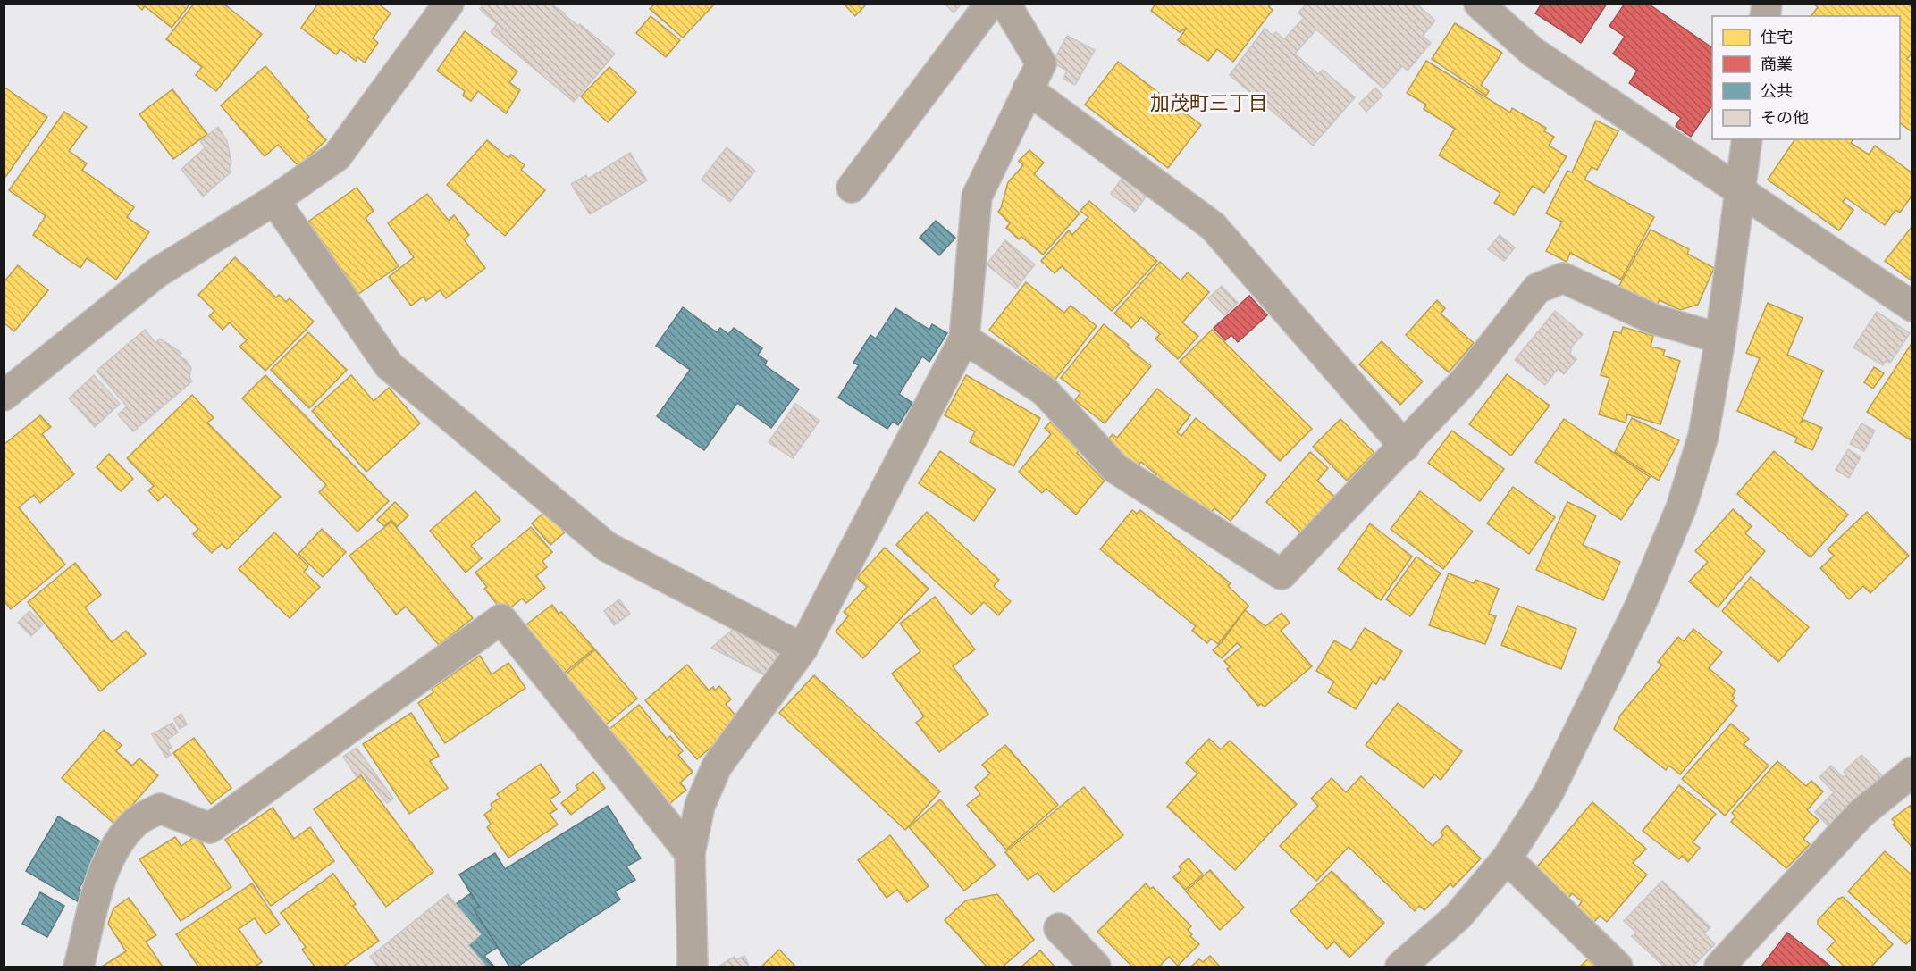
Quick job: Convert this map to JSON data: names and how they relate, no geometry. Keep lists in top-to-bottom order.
{
  "districts": ["加茂町三丁目"],
  "legend": [
    "住宅",
    "商業",
    "公共",
    "その他"
  ]
}
